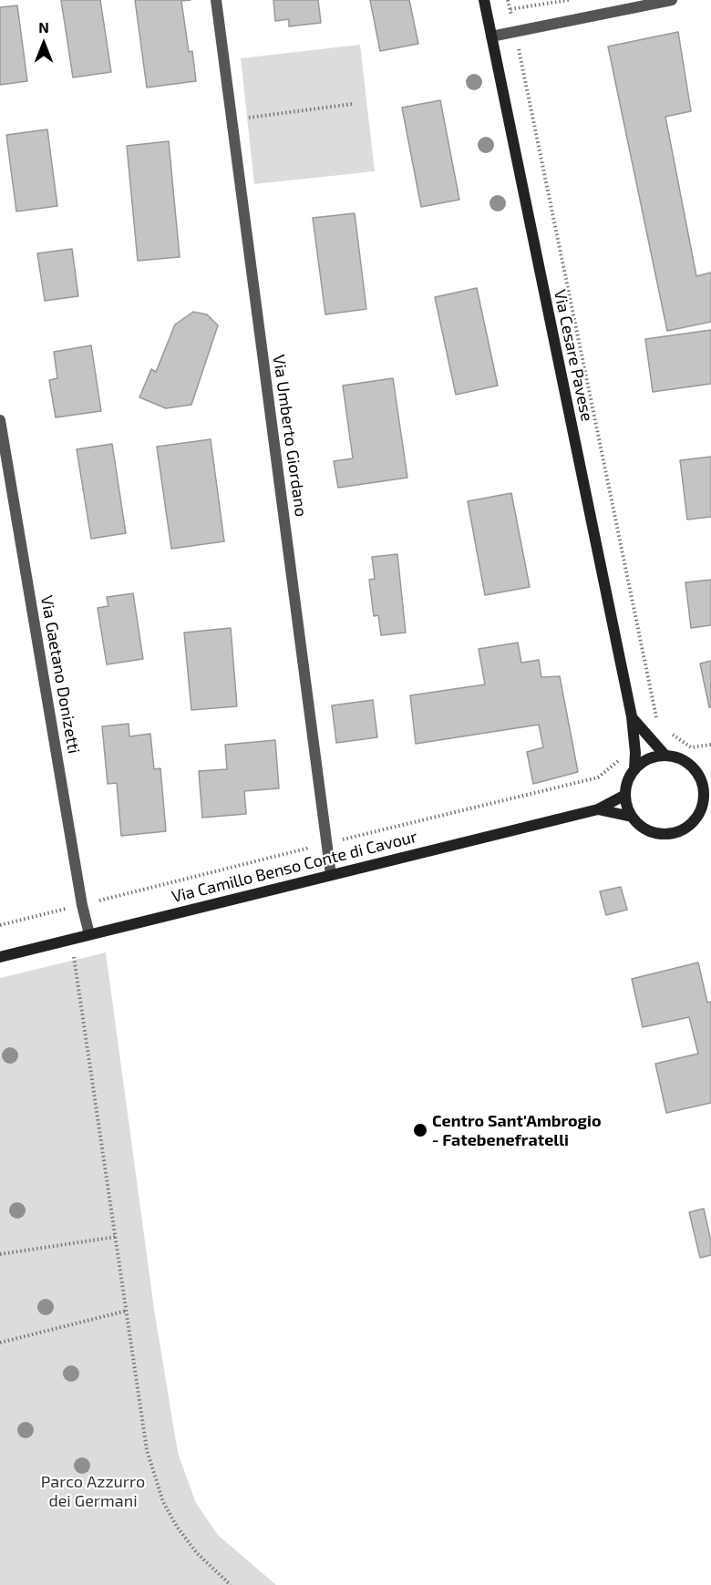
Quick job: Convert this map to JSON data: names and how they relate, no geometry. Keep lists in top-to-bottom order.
{
  "streets": {
    "street": [
      "Via Cesare Pavese",
      "Via Umberto Giordano",
      "Via Gaetano Donizetti",
      "Via Camillo Benso Conte di Cavour"
    ]
  },
  "crossings": [
    ["Via Cesare Pavese", "Via Camillo Benso Conte di Cavour"],
    ["Via Umberto Giordano", "Via Camillo Benso Conte di Cavour"],
    ["Via Gaetano Donizetti", "Via Camillo Benso Conte di Cavour"]
  ],
  "parks": ["Parco Azzurro dei Germani"],
  "places": ["Centro Sant'Ambrogio - Fatebenefratelli"],
  "north": "top"
}
